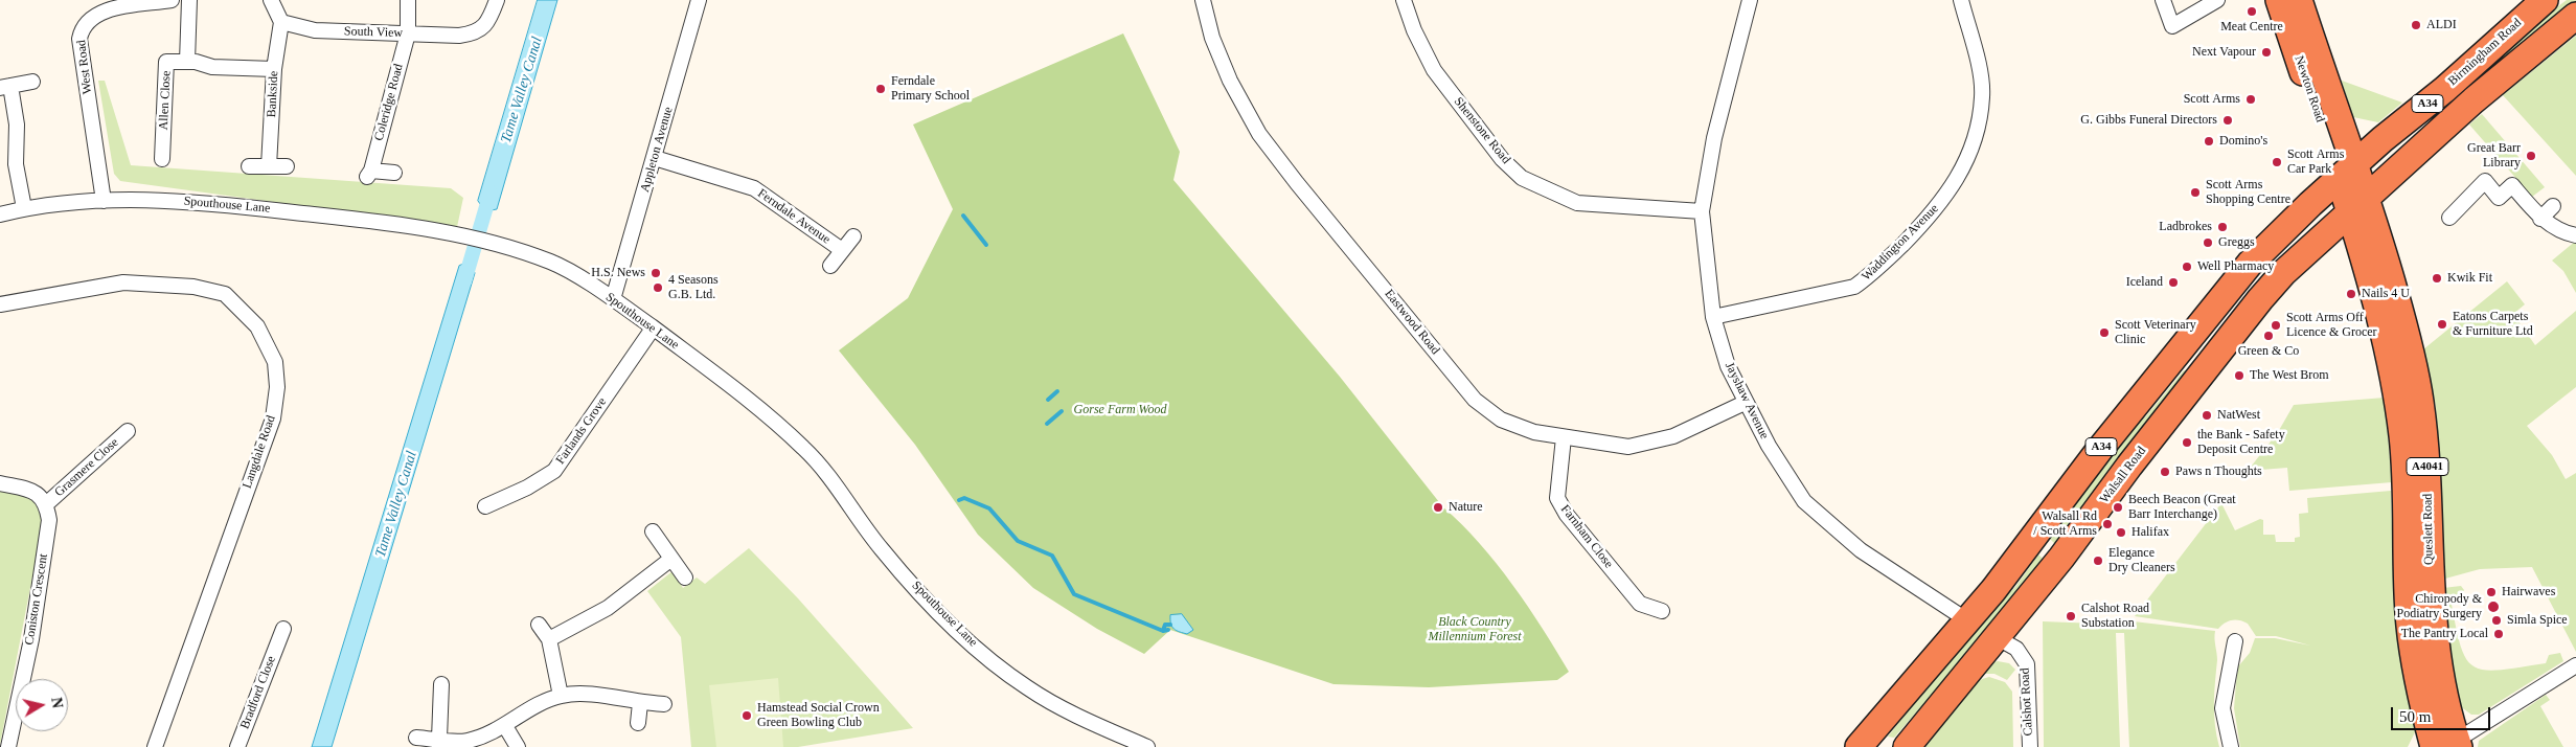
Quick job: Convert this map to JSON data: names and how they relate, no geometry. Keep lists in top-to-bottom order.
{
  "streets": {
    "highway": [
      "Birmingham Road",
      "Newton Road",
      "A34",
      "A4041",
      "Walsall Road",
      "Queslett Road"
    ],
    "street": [
      "South View",
      "West Road",
      "Bankside",
      "Allen Close",
      "Coleridge Road",
      "Shenstone Road",
      "Appleton Avenue",
      "Spouthouse Lane",
      "Ferndale Avenue",
      "Waddington Avenue",
      "Eastwood Road",
      "Jayshaw Avenue",
      "Farlands Grove",
      "Langdale Road",
      "Grasmere Close",
      "Farnham Close",
      "Coniston Crescent",
      "Bradford Close",
      "Calshot Road"
    ]
  },
  "crossings": [
    ["South View", "Bankside"],
    ["South View", "Coleridge Road"],
    ["Birmingham Road", "Newton Road"],
    ["Birmingham Road", "A34"],
    ["Birmingham Road", "Walsall Road"],
    ["Birmingham Road", "Queslett Road"],
    ["West Road", "Spouthouse Lane"],
    ["Newton Road", "A34"],
    ["Newton Road", "Walsall Road"],
    ["Newton Road", "Queslett Road"],
    ["Bankside", "Allen Close"],
    ["A34", "Jayshaw Avenue"],
    ["A34", "Walsall Road"],
    ["A34", "Queslett Road"],
    ["Shenstone Road", "Jayshaw Avenue"],
    ["Appleton Avenue", "Spouthouse Lane"],
    ["Appleton Avenue", "Ferndale Avenue"],
    ["Spouthouse Lane", "Farlands Grove"],
    ["Waddington Avenue", "Jayshaw Avenue"],
    ["Eastwood Road", "Jayshaw Avenue"],
    ["Eastwood Road", "Farnham Close"],
    ["Grasmere Close", "Coniston Crescent"],
    ["Walsall Road", "Queslett Road"],
    ["Walsall Road", "Calshot Road"]
  ],
  "water": ["Tame Valley Canal"],
  "parks": ["Gorse Farm Wood", "Black Country Millennium Forest"],
  "places": [
    "Meat Centre",
    "ALDI",
    "Next Vapour",
    "Ferndale Primary School",
    "Scott Arms",
    "G. Gibbs Funeral Directors",
    "Domino's",
    "Great Barr Library",
    "Scott Arms Car Park",
    "Scott Arms Shopping Centre",
    "Ladbrokes",
    "Greggs",
    "Well Pharmacy",
    "H.S. News",
    "Kwik Fit",
    "Iceland",
    "4 Seasons G.B. Ltd.",
    "Nails 4 U",
    "Eatons Carpets & Furniture Ltd",
    "Scott Arms Off Licence & Grocer",
    "Scott Veterinary Clinic",
    "Green & Co",
    "The West Brom",
    "NatWest",
    "the Bank - Safety Deposit Centre",
    "Paws n Thoughts",
    "Nature",
    "Beech Beacon (Great Barr Interchange)",
    "Walsall Rd / Scott Arms",
    "Halifax",
    "Elegance Dry Cleaners",
    "Hairwaves",
    "Chiropody & Podiatry Surgery",
    "Calshot Road Substation",
    "Simla Spice",
    "The Pantry Local",
    "Hamstead Social Crown Green Bowling Club"
  ],
  "scale_bar": "50 m",
  "north": "right"
}
